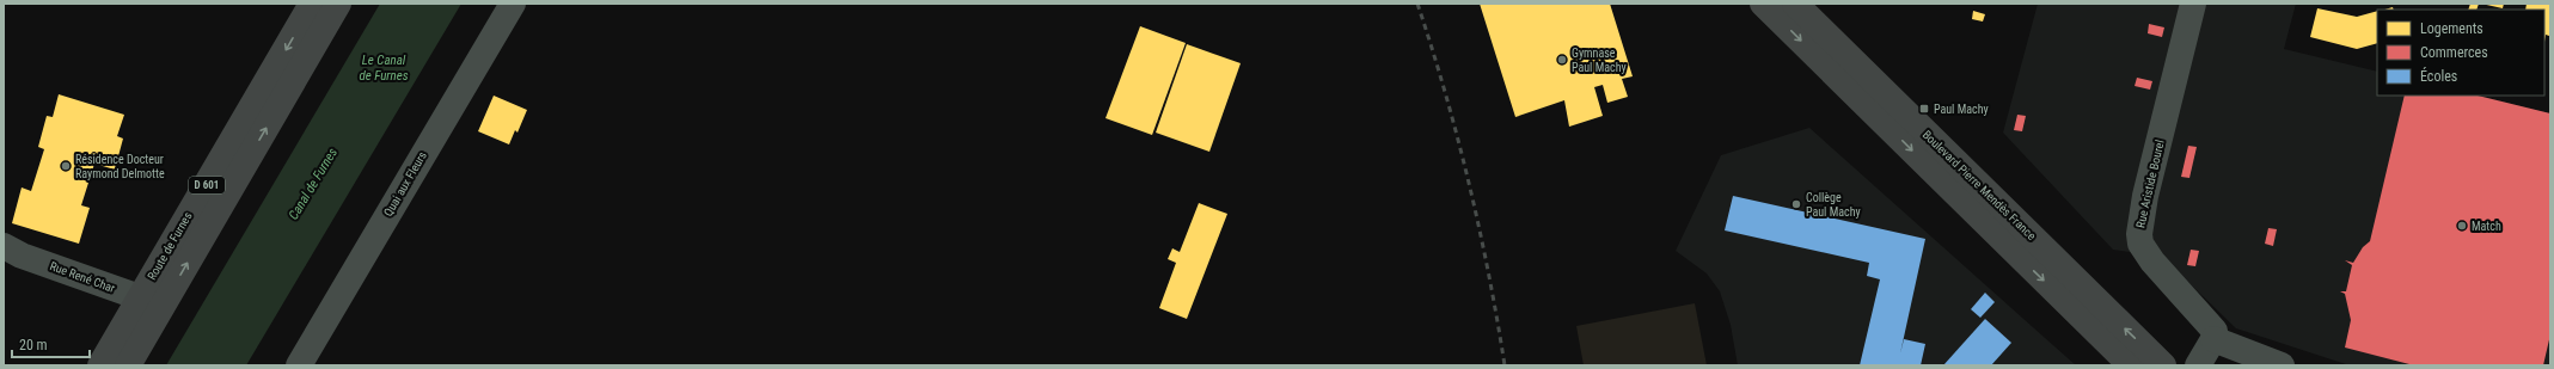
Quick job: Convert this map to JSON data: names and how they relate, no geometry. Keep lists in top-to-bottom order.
{
  "streets": {
    "main road": ["D 601", "Boulevard Pierre Mendès France", "Route de Furnes"],
    "street": ["Quai aux Fleurs", "Rue Aristide Bourel", "Rue René Char"]
  },
  "crossings": [
    ["Route de Furnes", "Rue René Char"]
  ],
  "water": ["Le Canal de Furnes", "Canal de Furnes"],
  "places": {
    "other": [
      "Gymnase Paul Machy",
      "Résidence Docteur Raymond Delmotte",
      "Collège Paul Machy",
      "Match"
    ],
    "transit": ["Paul Machy"]
  },
  "legend": ["Logements", "Commerces", "Écoles"],
  "scale_bar": "20 m"
}
